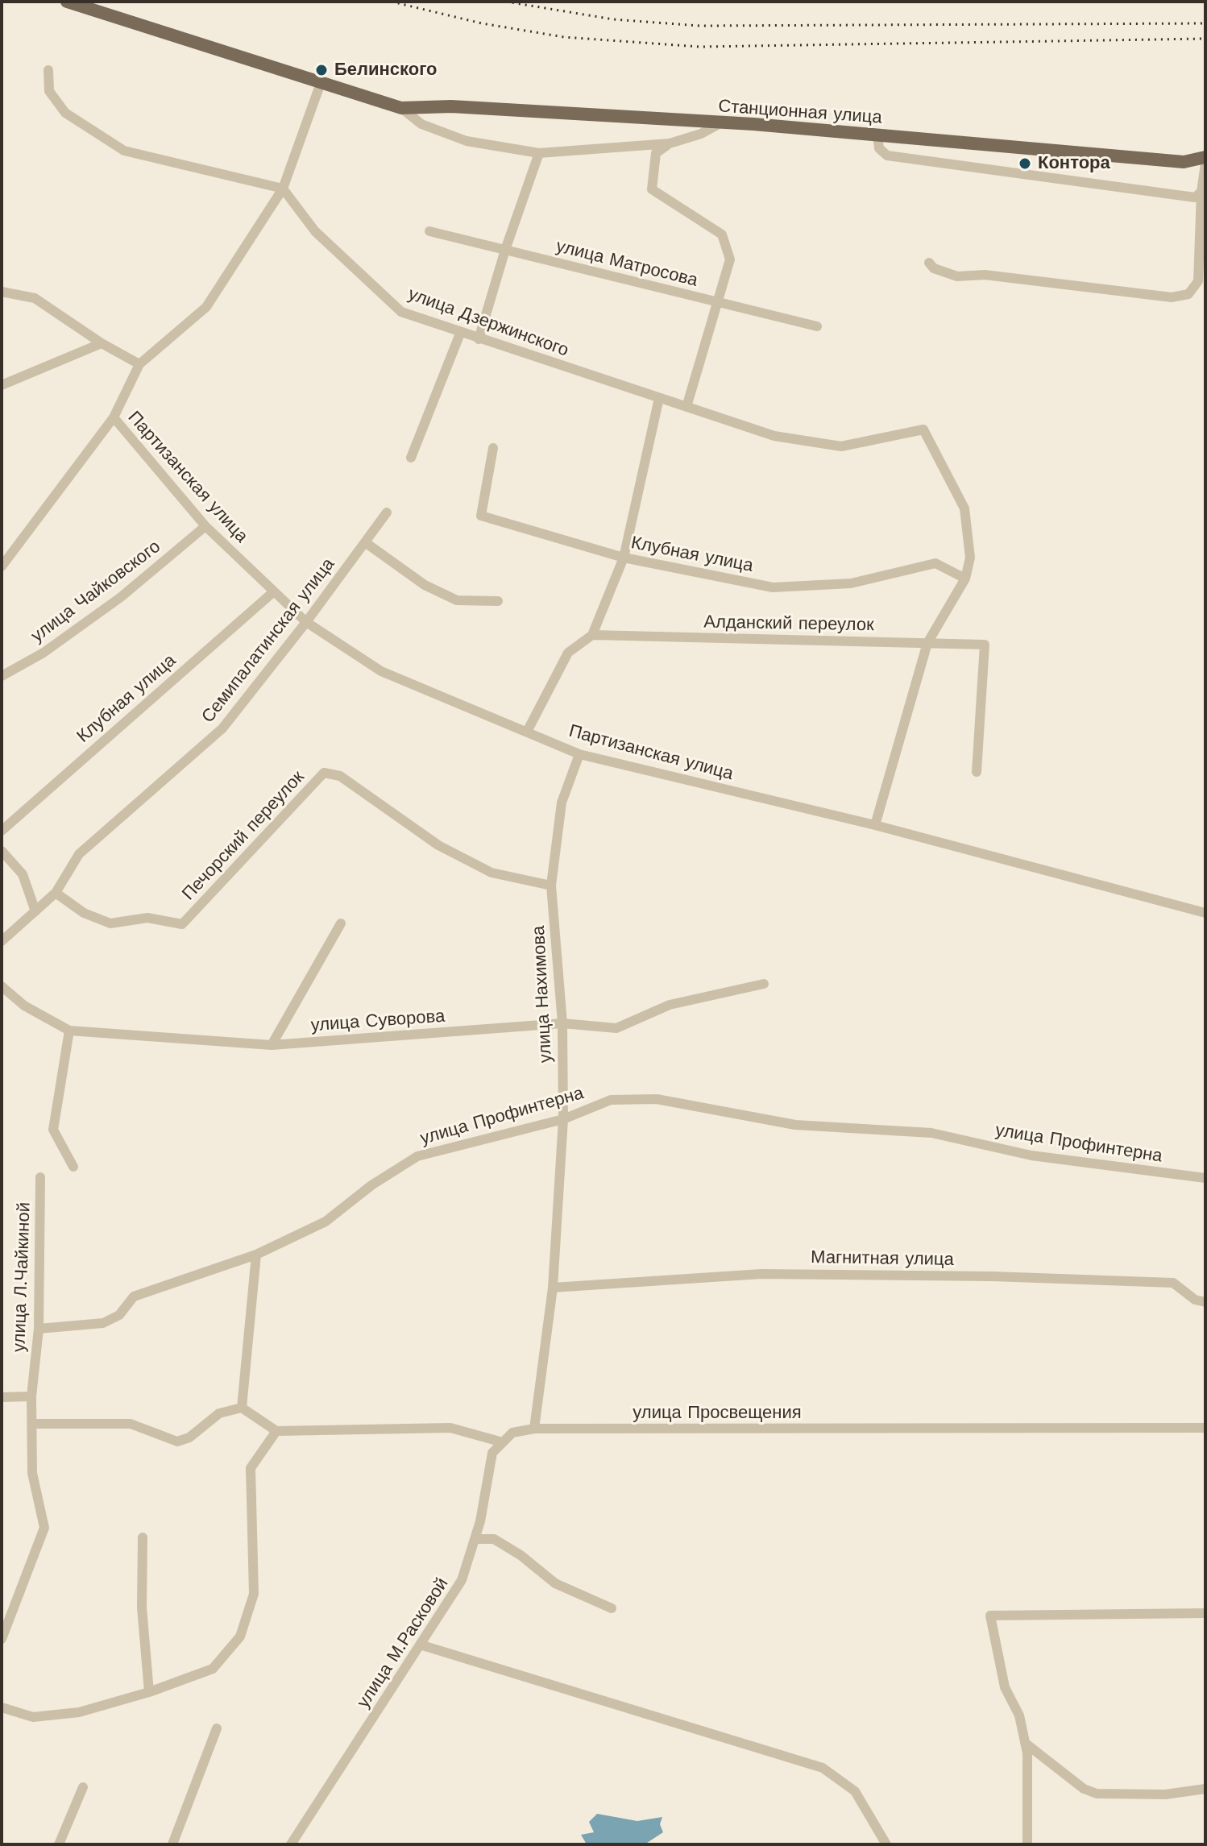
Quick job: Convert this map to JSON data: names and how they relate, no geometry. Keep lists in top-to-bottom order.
{
  "streets": {
    "main road": ["Станционная улица"],
    "street": [
      "улица Матросова",
      "улица Дзержинского",
      "Партизанская улица",
      "Клубная улица",
      "улица Чайковского",
      "Алданский переулок",
      "Семипалатинская улица",
      "Печорский переулок",
      "улица Нахимова",
      "улица Суворова",
      "улица Профинтерна",
      "Магнитная улица",
      "улица Л.Чайкиной",
      "улица Просвещения",
      "улица М.Расковой"
    ]
  },
  "crossings": [
    ["улица Дзержинского", "Клубная улица"],
    ["Партизанская улица", "Клубная улица"],
    ["Партизанская улица", "улица Чайковского"],
    ["Партизанская улица", "Семипалатинская улица"],
    ["Партизанская улица", "улица Нахимова"],
    ["Семипалатинская улица", "Печорский переулок"],
    ["Печорский переулок", "улица Нахимова"],
    ["улица Нахимова", "улица Суворова"],
    ["улица Нахимова", "улица Профинтерна"],
    ["улица Нахимова", "Магнитная улица"],
    ["улица Нахимова", "улица Просвещения"],
    ["улица Профинтерна", "улица Л.Чайкиной"],
    ["улица Просвещения", "улица М.Расковой"]
  ],
  "places": ["Белинского", "Контора"]
}
